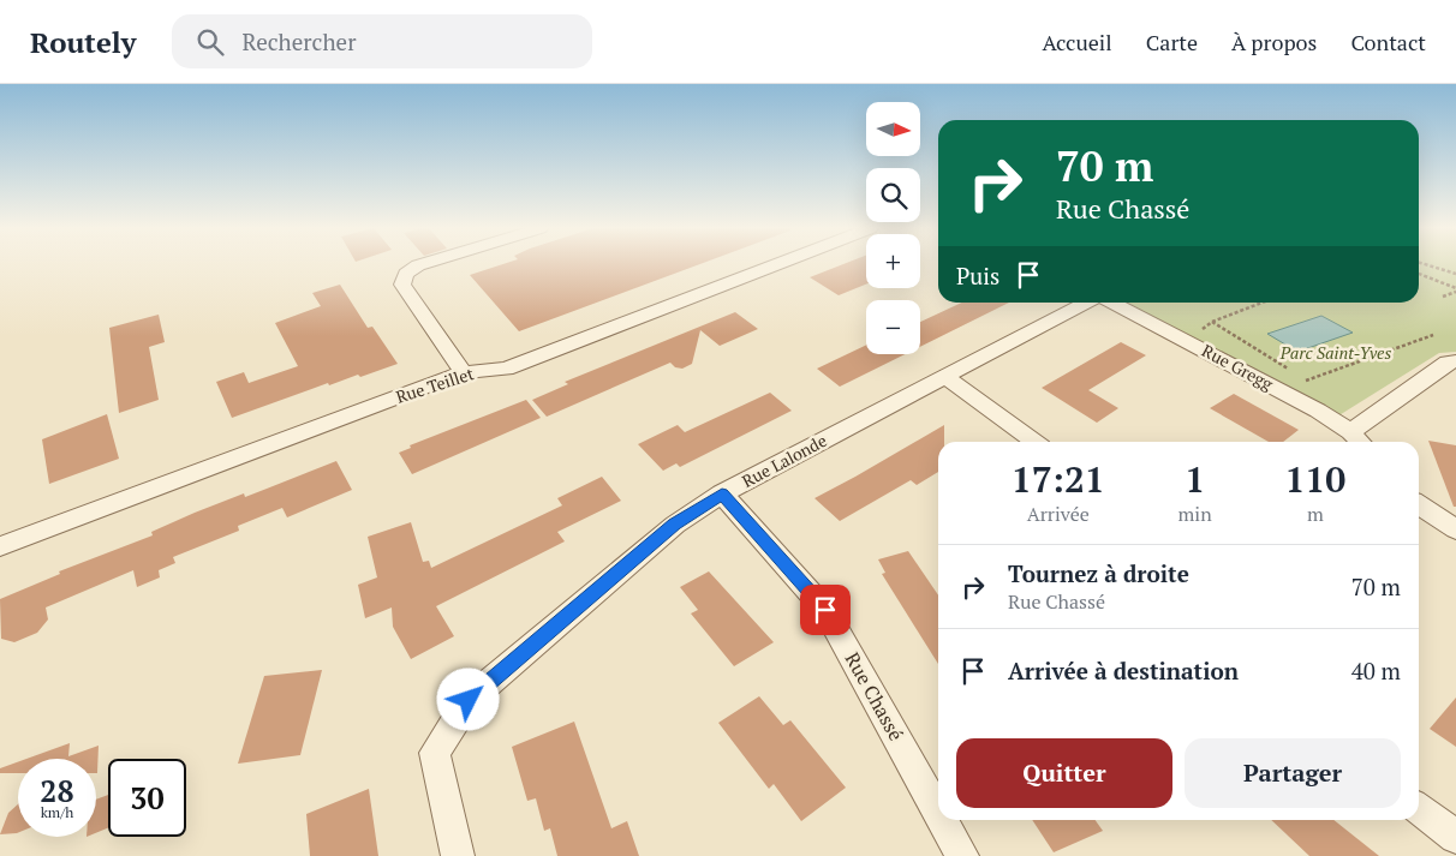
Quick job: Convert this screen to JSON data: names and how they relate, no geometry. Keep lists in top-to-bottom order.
{
  "streets": {
    "street": [
      "Rue Gregg",
      "Rue Teillet",
      "Rue Lalonde",
      "Rue Chassé"
    ]
  },
  "crossings": [
    ["Rue Lalonde", "Rue Chassé"]
  ],
  "parks": ["Parc Saint-Yves"],
  "north": "right",
  "page": {
    "header": "Routely",
    "search": "Rechercher",
    "nav": [
      "Accueil",
      "Carte",
      "À propos",
      "Contact"
    ],
    "map_buttons": ["+", "−"],
    "turn": ["70 m", "Rue Chassé"],
    "then": "Puis",
    "eta": [
      "17:21",
      "Arrivée",
      "1",
      "min",
      "110",
      "m"
    ],
    "list": [
      {
        "name": "Tournez à droite",
        "note": "Rue Chassé",
        "value": "70 m"
      },
      {
        "name": "Arrivée à destination",
        "value": "40 m"
      }
    ],
    "buttons": ["Quitter", "Partager"],
    "speed": "28 km/h",
    "limit": "30"
  }
}
